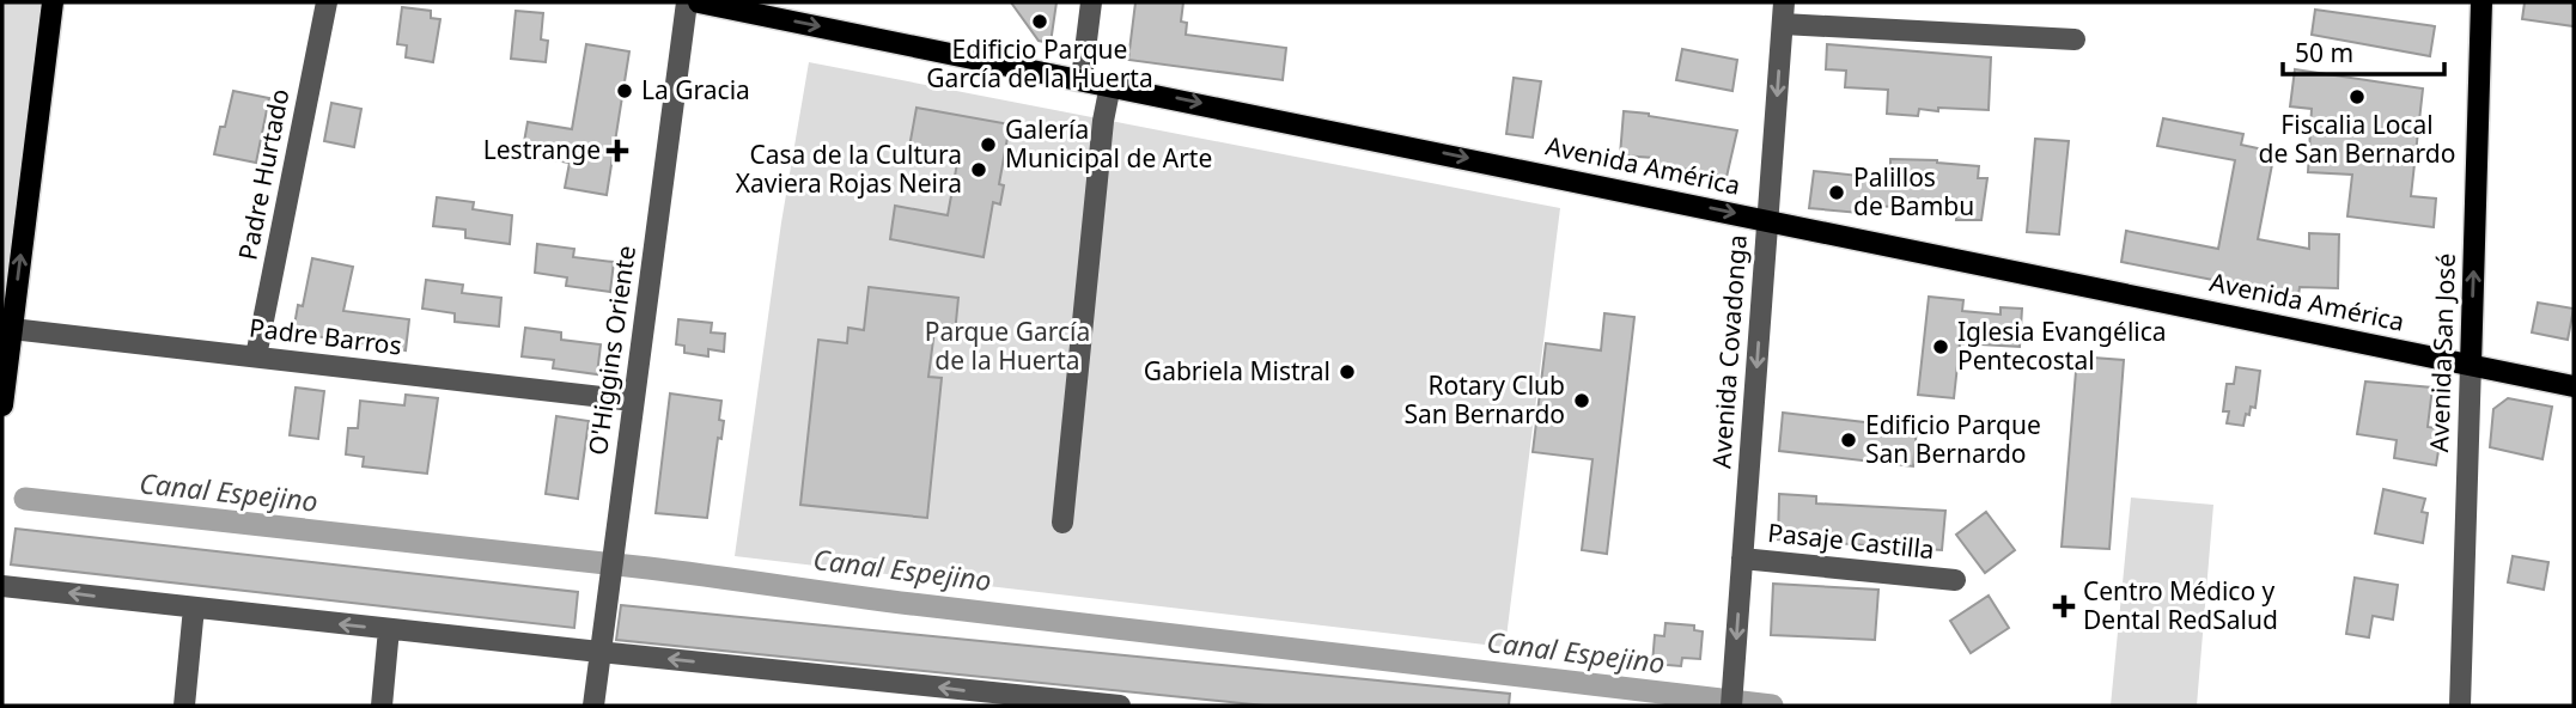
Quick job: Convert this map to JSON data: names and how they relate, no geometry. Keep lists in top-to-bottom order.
{
  "streets": {
    "main road": ["Avenida América", "Avenida San José"],
    "street": [
      "Padre Hurtado",
      "Padre Barros",
      "O'Higgins Oriente",
      "Avenida Covadonga",
      "Pasaje Castilla"
    ]
  },
  "crossings": [
    ["Avenida América", "Avenida Covadonga"],
    ["Avenida América", "Avenida San José"],
    ["Padre Hurtado", "Padre Barros"],
    ["Padre Barros", "O'Higgins Oriente"],
    ["Avenida Covadonga", "Pasaje Castilla"]
  ],
  "one_way": ["Avenida América", "Avenida Covadonga", "Avenida San José"],
  "water": ["Canal Espejino"],
  "parks": ["Parque García de la Huerta"],
  "places": {
    "other": [
      "Edificio Parque García de la Huerta",
      "La Gracia",
      "Fiscalia Local de San Bernardo",
      "Galería Municipal de Arte",
      "Casa de la Cultura Xaviera Rojas Neira",
      "Palillos de Bambu",
      "Iglesia Evangélica Pentecostal",
      "Gabriela Mistral",
      "Rotary Club San Bernardo",
      "Edificio Parque San Bernardo"
    ],
    "health": ["Lestrange", "Centro Médico y Dental RedSalud"]
  },
  "scale_bar": "50 m"
}
